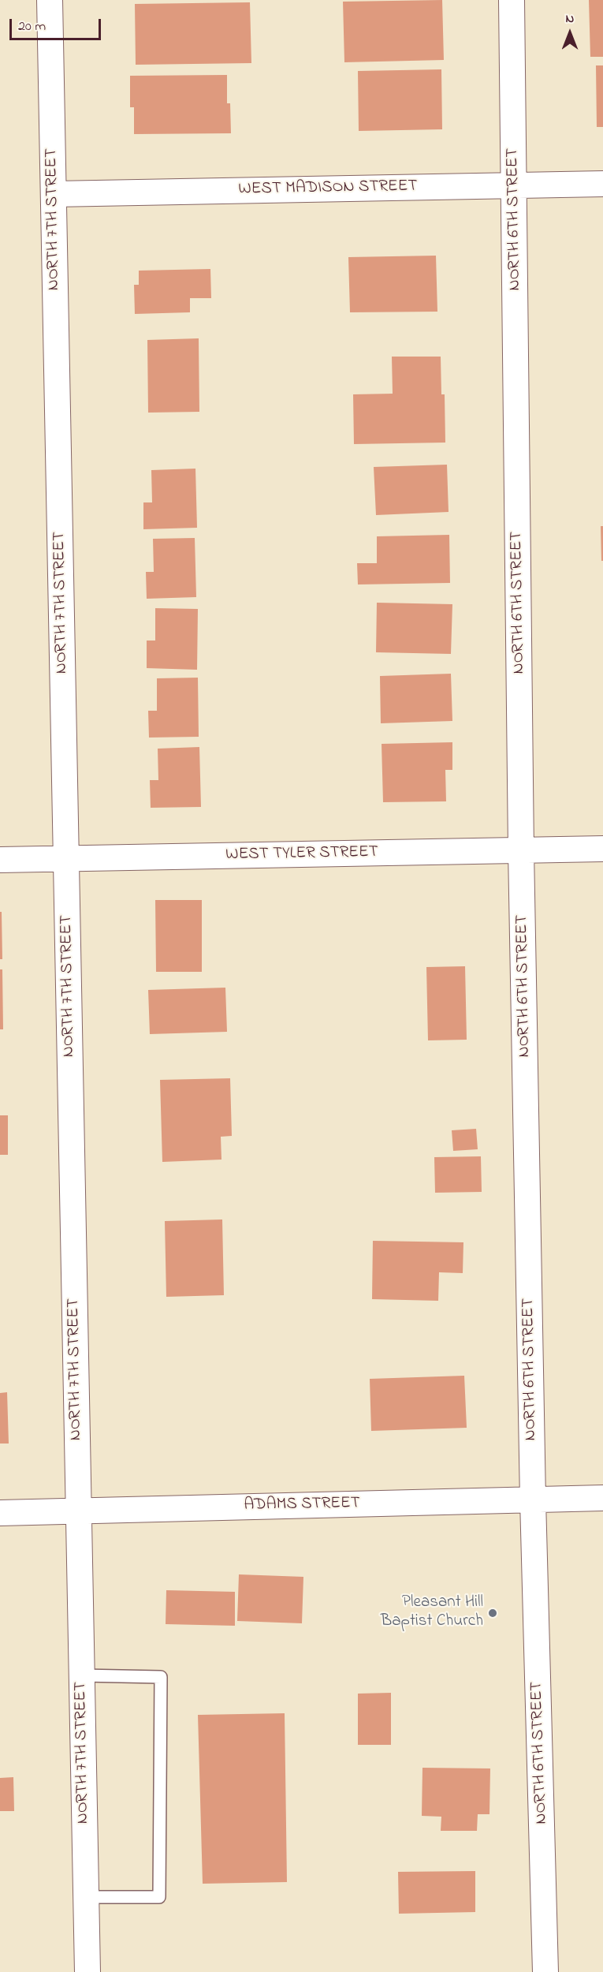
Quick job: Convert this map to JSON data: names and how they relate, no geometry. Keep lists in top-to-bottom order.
{
  "streets": {
    "street": [
      "WEST MADISON STREET",
      "NORTH 7TH STREET",
      "NORTH 6TH STREET",
      "WEST TYLER STREET",
      "ADAMS STREET"
    ]
  },
  "crossings": [
    ["WEST MADISON STREET", "NORTH 7TH STREET"],
    ["WEST MADISON STREET", "NORTH 6TH STREET"],
    ["NORTH 7TH STREET", "WEST TYLER STREET"],
    ["NORTH 7TH STREET", "ADAMS STREET"],
    ["NORTH 6TH STREET", "WEST TYLER STREET"],
    ["NORTH 6TH STREET", "ADAMS STREET"]
  ],
  "places": ["Pleasant Hill Baptist Church"],
  "scale_bar": "20 m",
  "north": "top"
}
